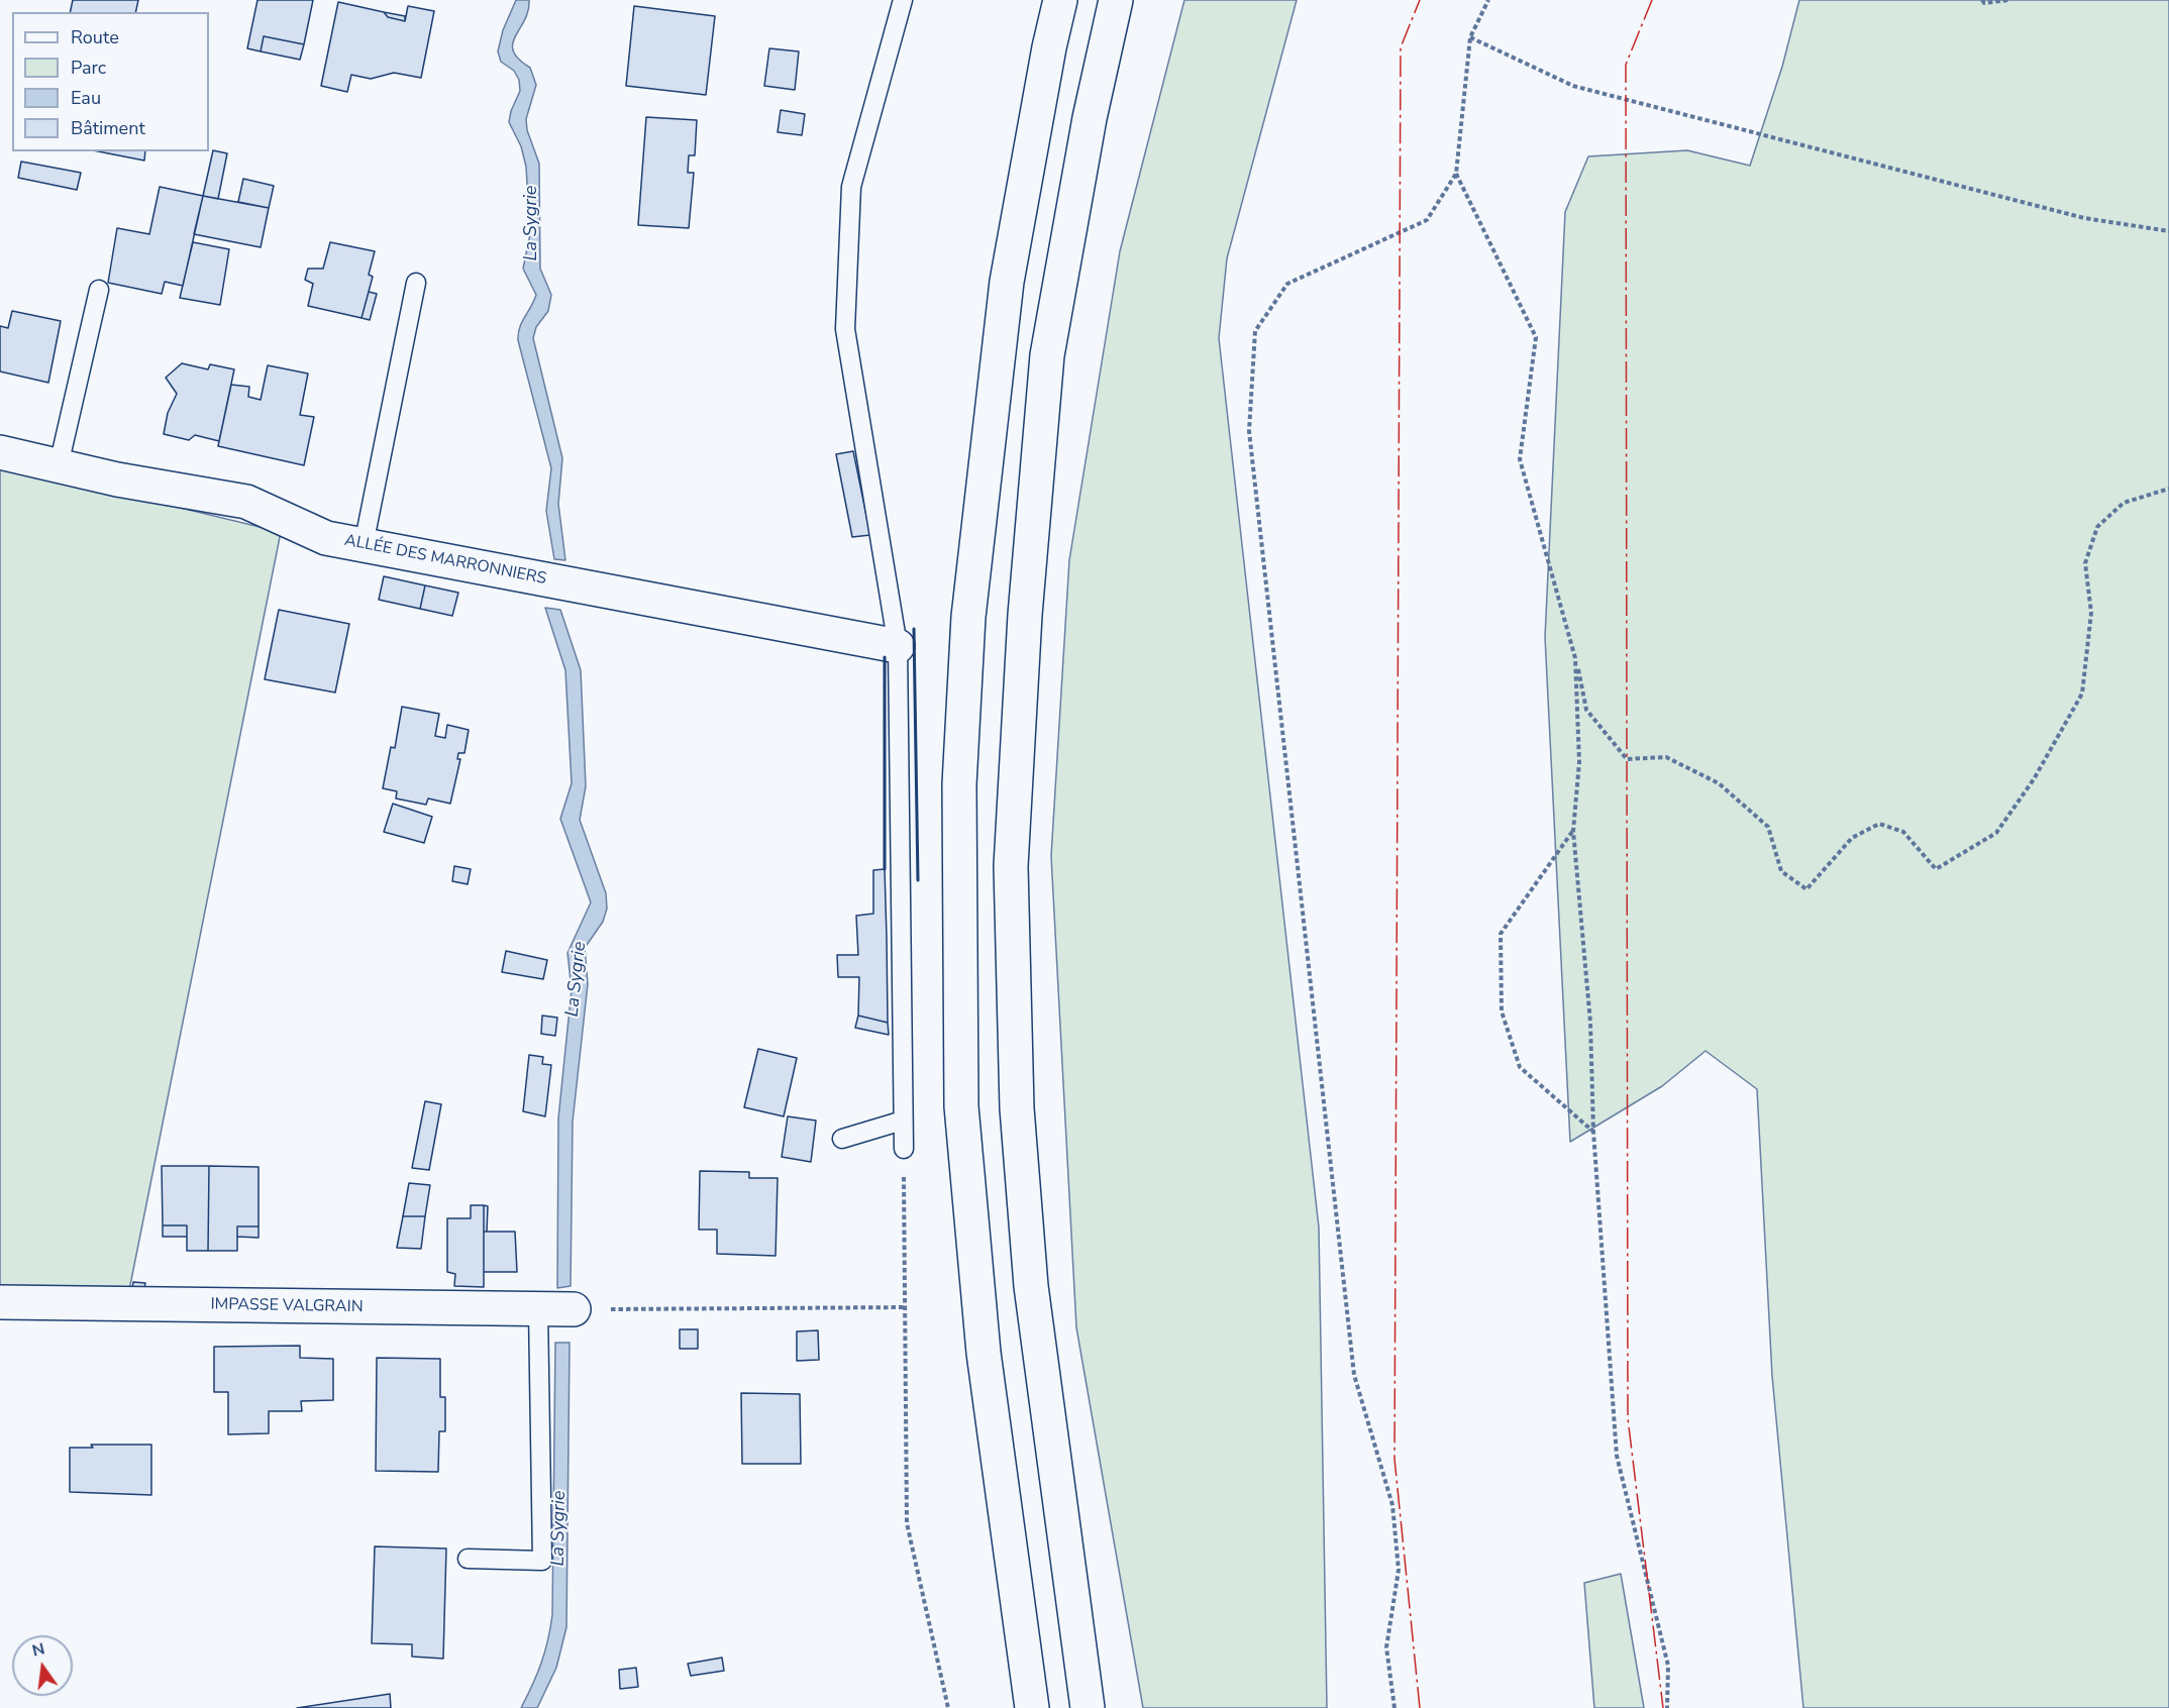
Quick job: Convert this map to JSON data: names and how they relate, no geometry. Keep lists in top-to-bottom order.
{
  "streets": {
    "main road": ["ALLÉE DES MARRONNIERS", "IMPASSE VALGRAIN"]
  },
  "water": ["La Sygrie"],
  "legend": [
    "Route",
    "Parc",
    "Eau",
    "Bâtiment"
  ],
  "north": "top"
}
